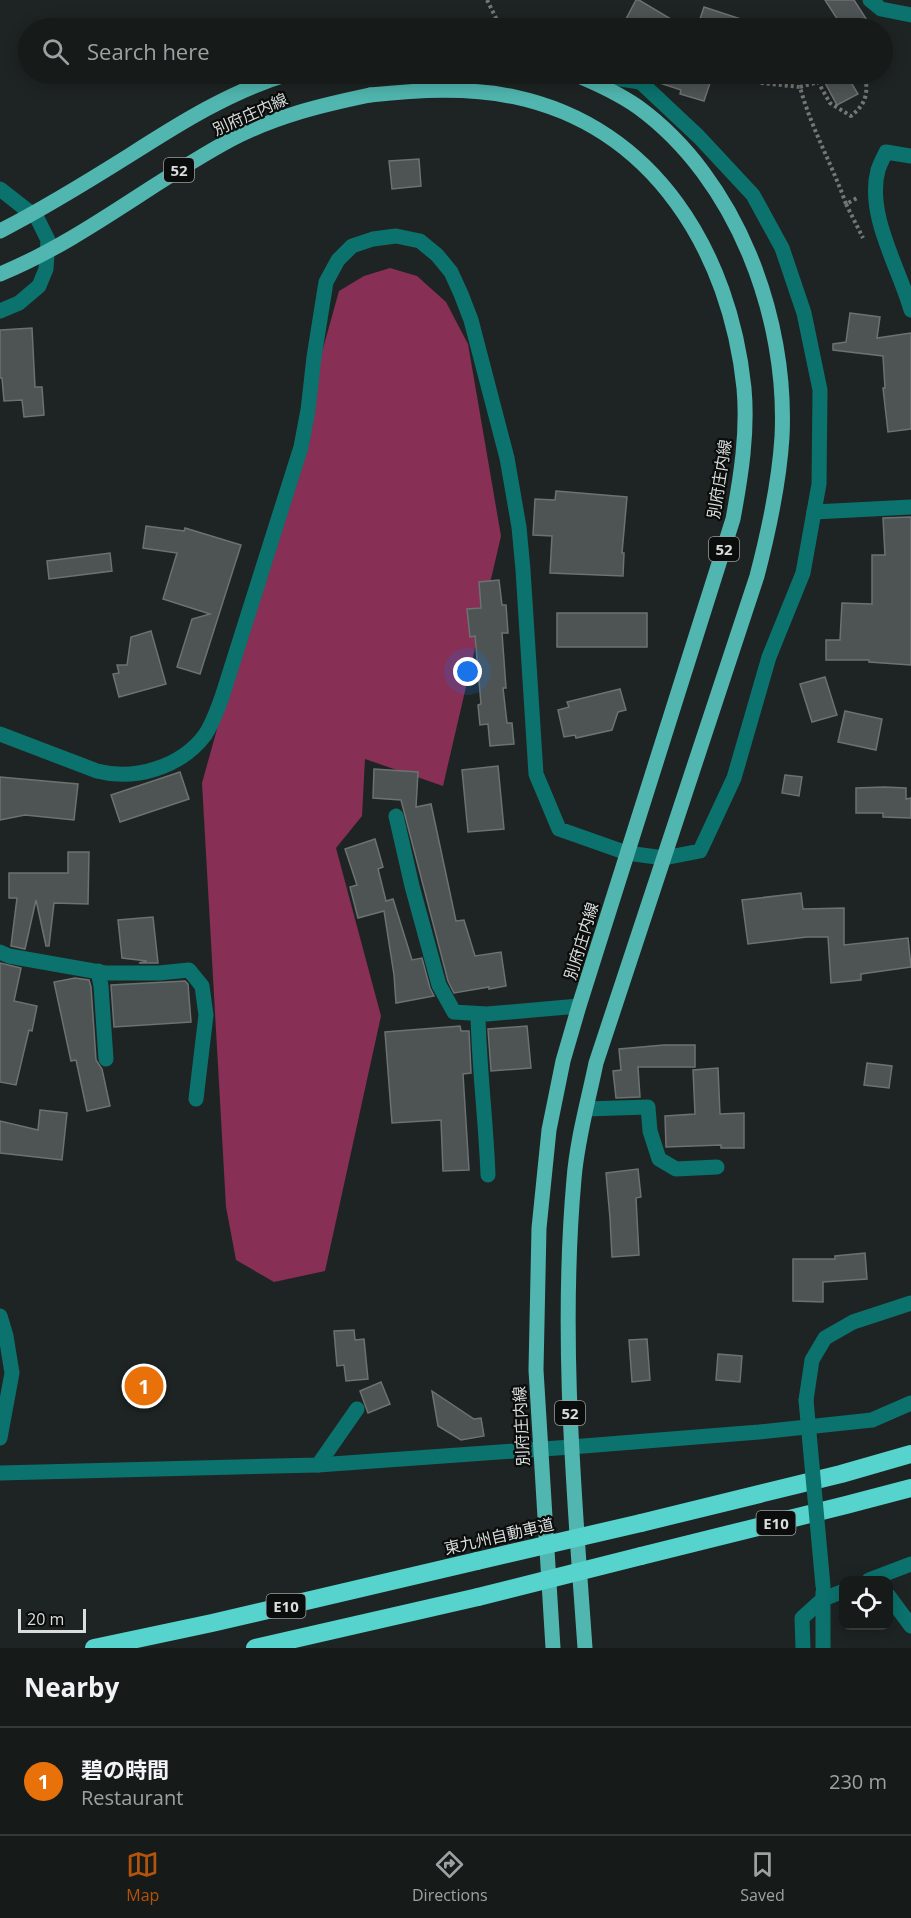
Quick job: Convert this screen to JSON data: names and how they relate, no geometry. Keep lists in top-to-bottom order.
{
  "streets": {
    "highway": ["E10", "東九州自動車道"],
    "main road": ["別府庄内線", "52"]
  },
  "scale_bar": "20 m",
  "page": {
    "search": "Search here",
    "pins": "1",
    "scale": "20 m",
    "heading": "Nearby",
    "list": [
      {
        "mark": "1",
        "name": "碧の時間",
        "note": "Restaurant",
        "value": "230 m"
      }
    ],
    "nav": ["Map", "Directions", "Saved"]
  }
}
